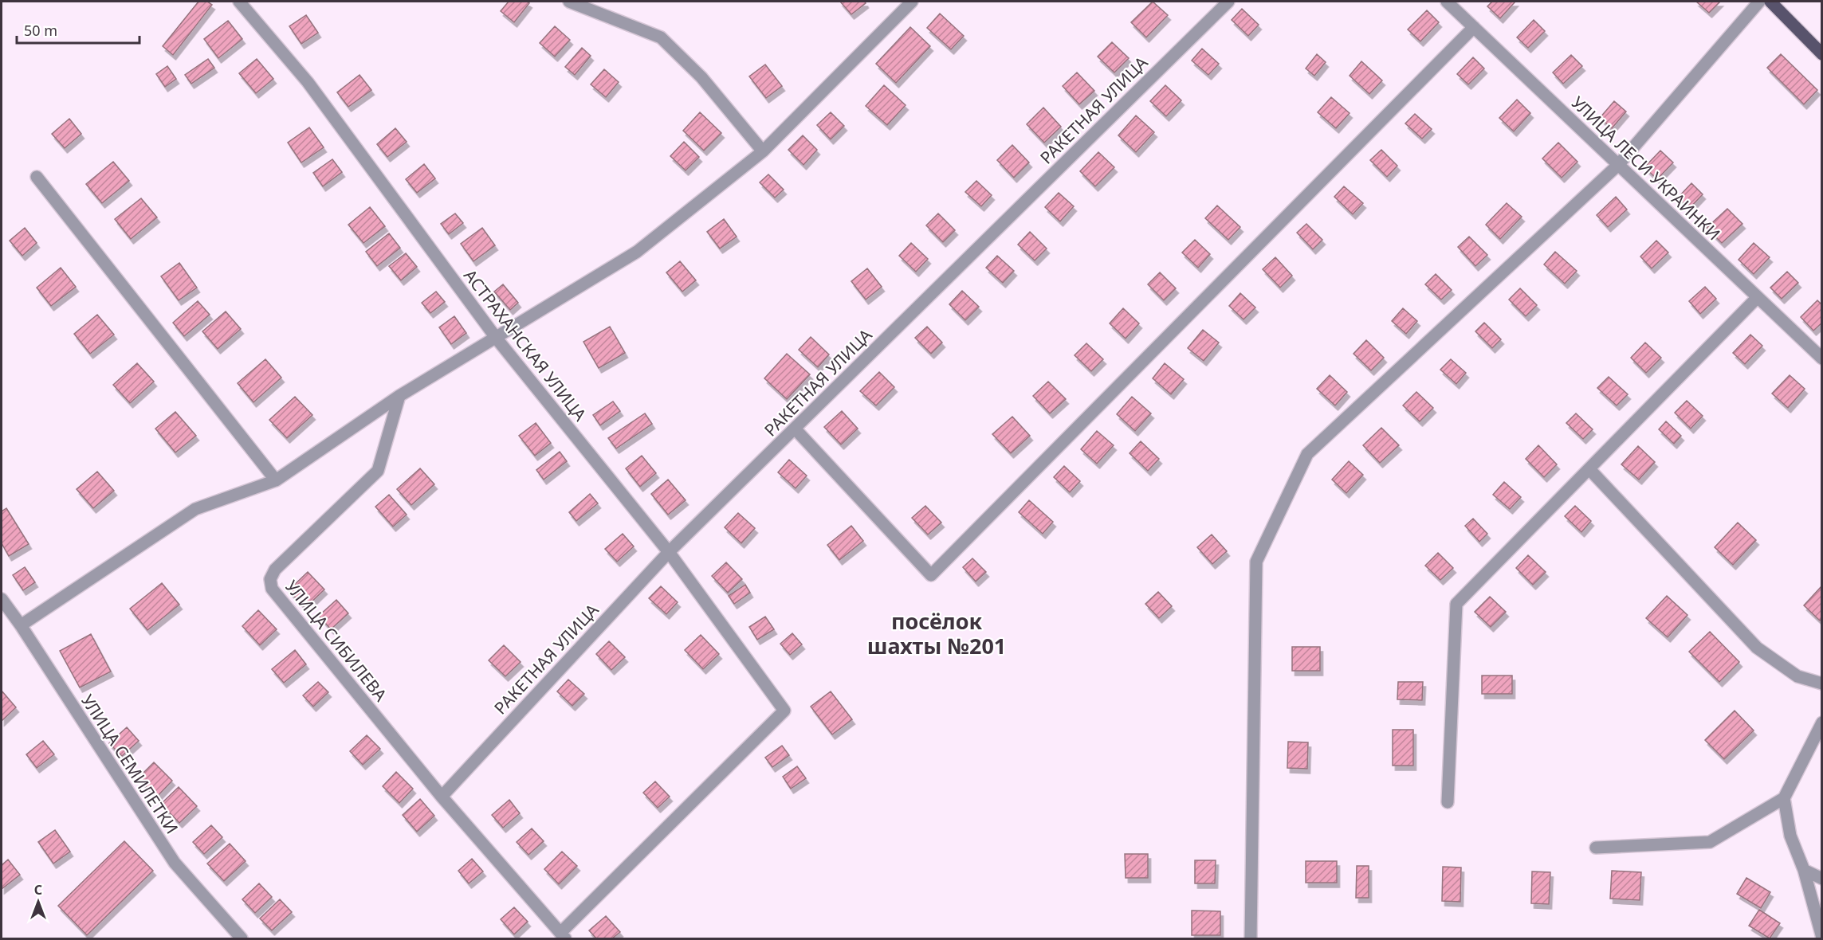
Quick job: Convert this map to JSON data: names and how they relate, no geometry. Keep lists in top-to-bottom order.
{
  "streets": {
    "street": [
      "РАКЕТНАЯ УЛИЦА",
      "УЛИЦА ЛЕСИ УКРАИНКИ",
      "АСТРАХАНСКАЯ УЛИЦА",
      "УЛИЦА СИБИЛЕВА",
      "УЛИЦА СЕМИЛЕТКИ"
    ]
  },
  "crossings": [
    ["РАКЕТНАЯ УЛИЦА", "АСТРАХАНСКАЯ УЛИЦА"],
    ["РАКЕТНАЯ УЛИЦА", "УЛИЦА СИБИЛЕВА"],
    ["АСТРАХАНСКАЯ УЛИЦА", "УЛИЦА СИБИЛЕВА"]
  ],
  "districts": ["посёлок шахты №201"],
  "scale_bar": "50 m",
  "north": "top"
}
